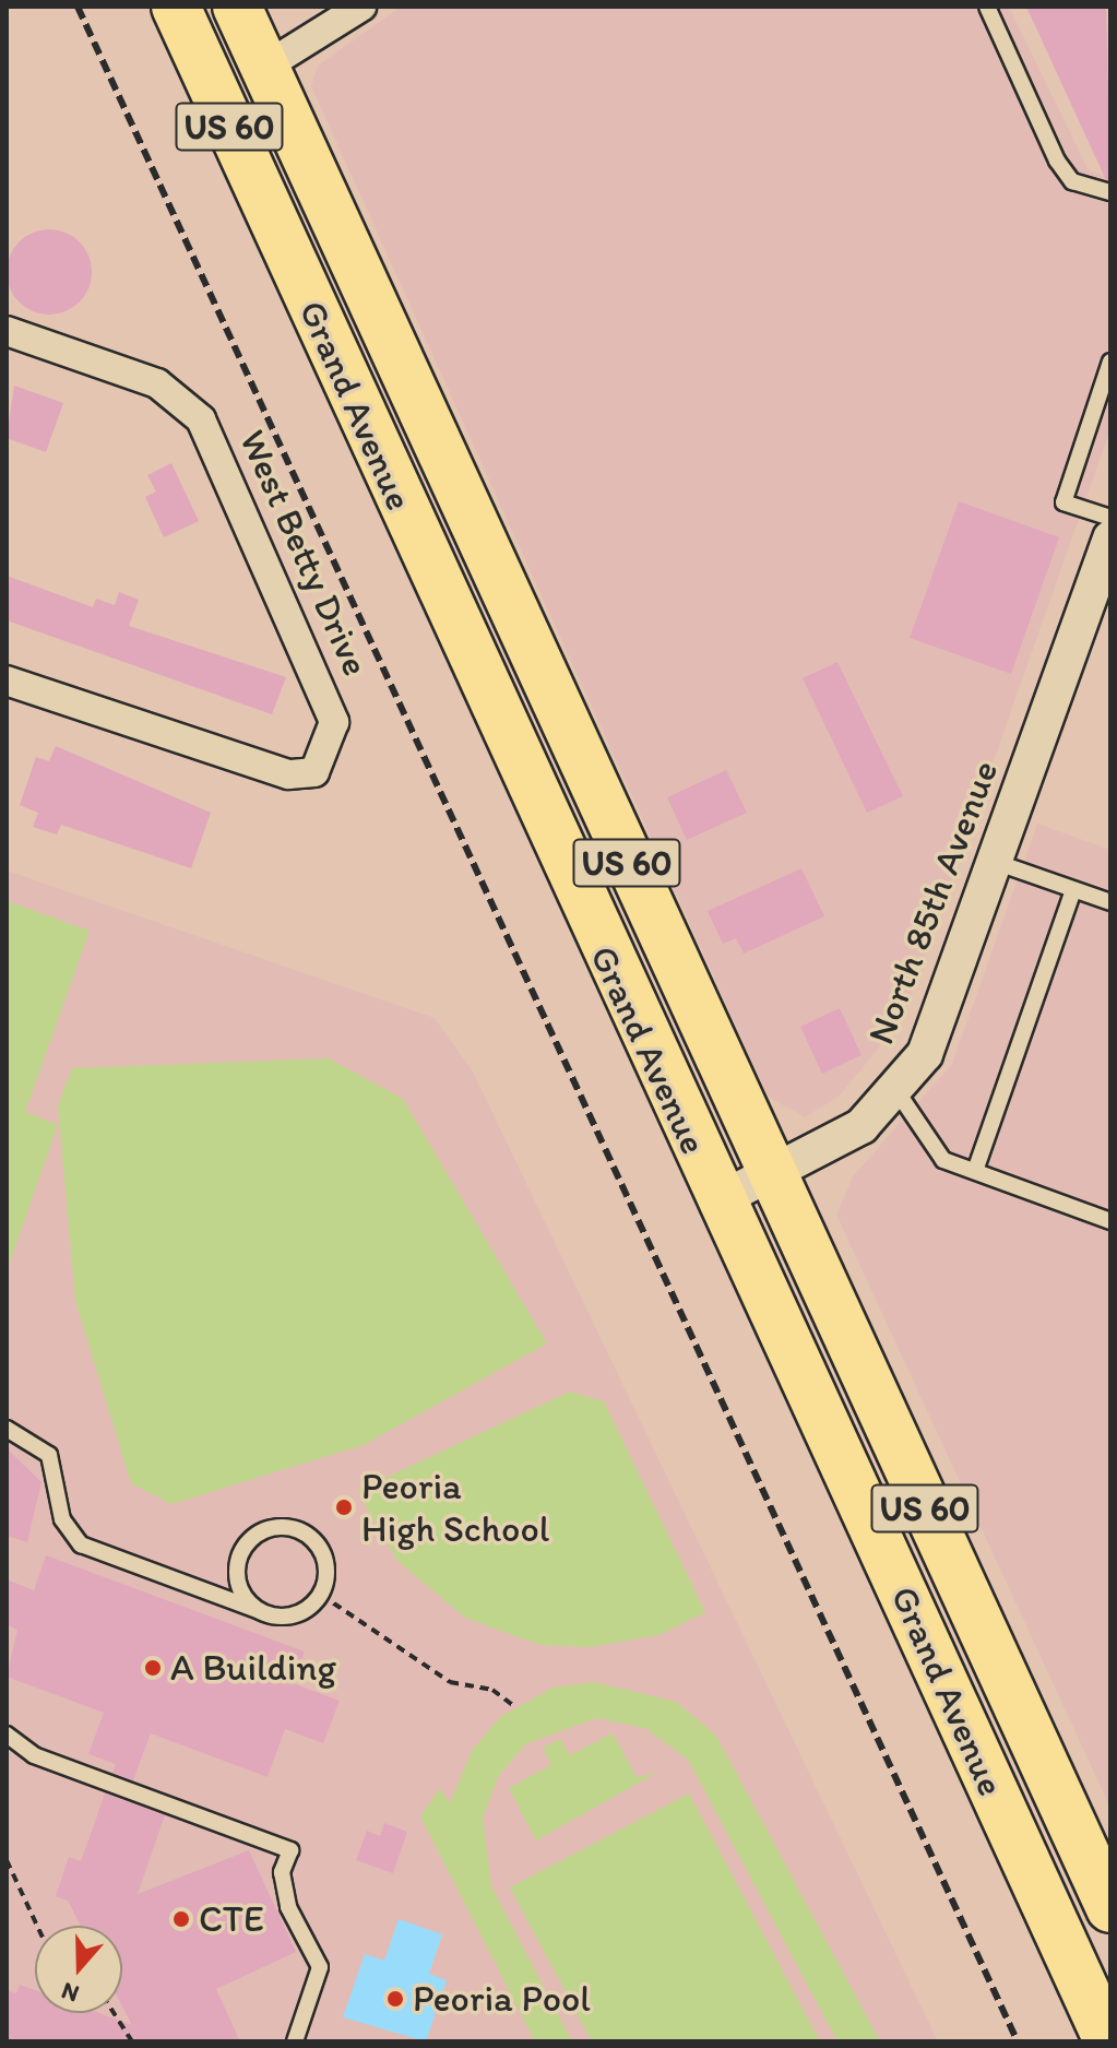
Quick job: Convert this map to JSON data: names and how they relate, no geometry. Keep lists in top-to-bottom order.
{
  "streets": {
    "highway": ["US 60", "Grand Avenue"],
    "street": ["West Betty Drive", "North 85th Avenue"]
  },
  "crossings": [
    ["Grand Avenue", "North 85th Avenue"]
  ],
  "places": [
    "Peoria High School",
    "A Building",
    "CTE",
    "Peoria Pool"
  ],
  "north": "bottom"
}
